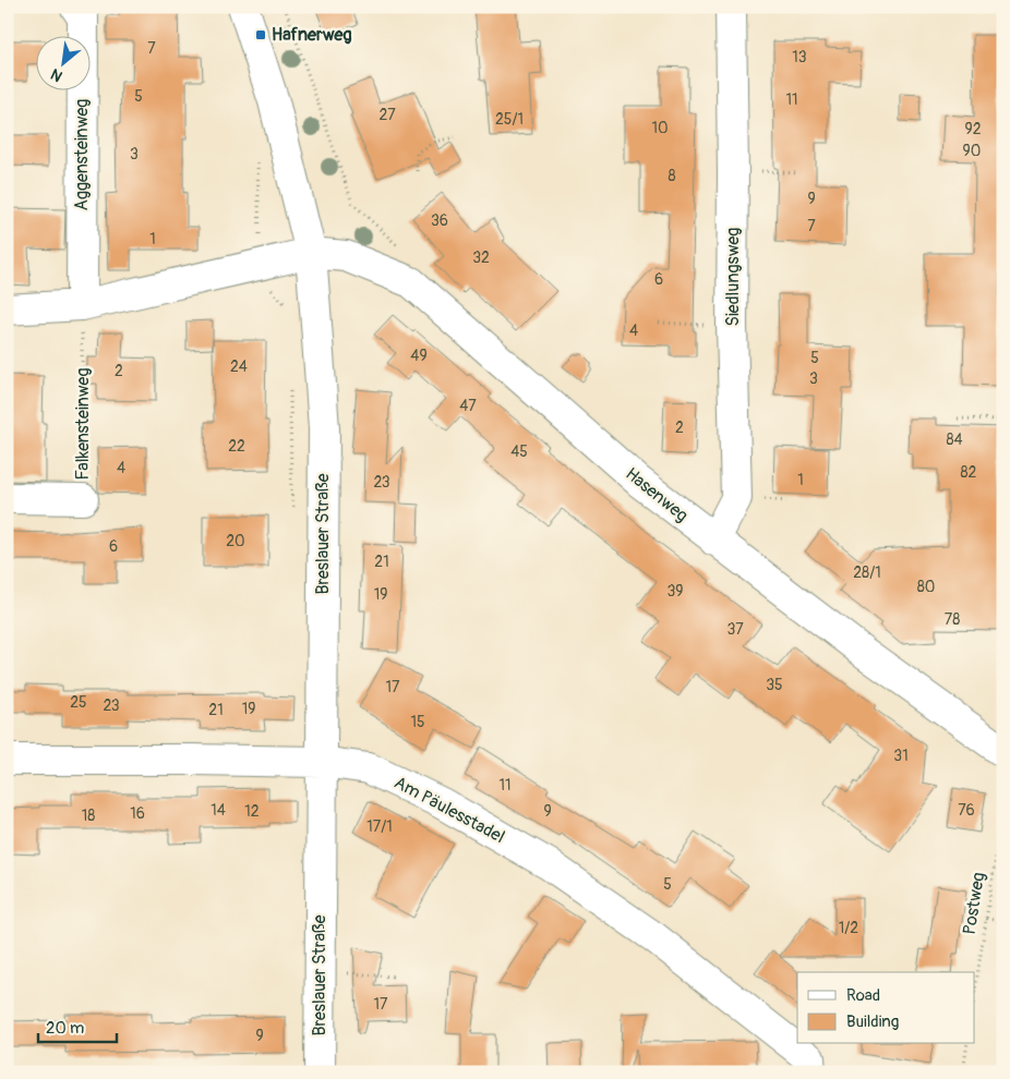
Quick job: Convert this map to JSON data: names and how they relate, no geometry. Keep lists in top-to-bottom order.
{
  "streets": {
    "street": [
      "Aggensteinweg",
      "Siedlungsweg",
      "Falkensteinweg",
      "Hasenweg",
      "Breslauer Straße",
      "Am Päulesstadel"
    ],
    "path": ["Postweg"]
  },
  "crossings": [
    ["Aggensteinweg", "Falkensteinweg"],
    ["Siedlungsweg", "Hasenweg"],
    ["Hasenweg", "Breslauer Straße"],
    ["Breslauer Straße", "Am Päulesstadel"]
  ],
  "places": {
    "transit": ["Hafnerweg"]
  },
  "house_numbers": [
    "7",
    "13",
    "5",
    "11",
    "27",
    "25/1",
    "10",
    "92",
    "90",
    "3",
    "8",
    "9",
    "36",
    "7",
    "1",
    "32",
    "6",
    "4",
    "49",
    "5",
    "24",
    "2",
    "3",
    "47",
    "2",
    "84",
    "22",
    "45",
    "4",
    "82",
    "1",
    "23",
    "20",
    "6",
    "21",
    "28/1",
    "80",
    "39",
    "19",
    "78",
    "37",
    "35",
    "17",
    "25",
    "23",
    "19",
    "21",
    "15",
    "31",
    "11",
    "14",
    "76",
    "12",
    "9",
    "16",
    "18",
    "17/1",
    "5",
    "1/2",
    "17",
    "9"
  ],
  "legend": ["Road", "Building"],
  "scale_bar": "20 m",
  "north": "bottom left"
}
